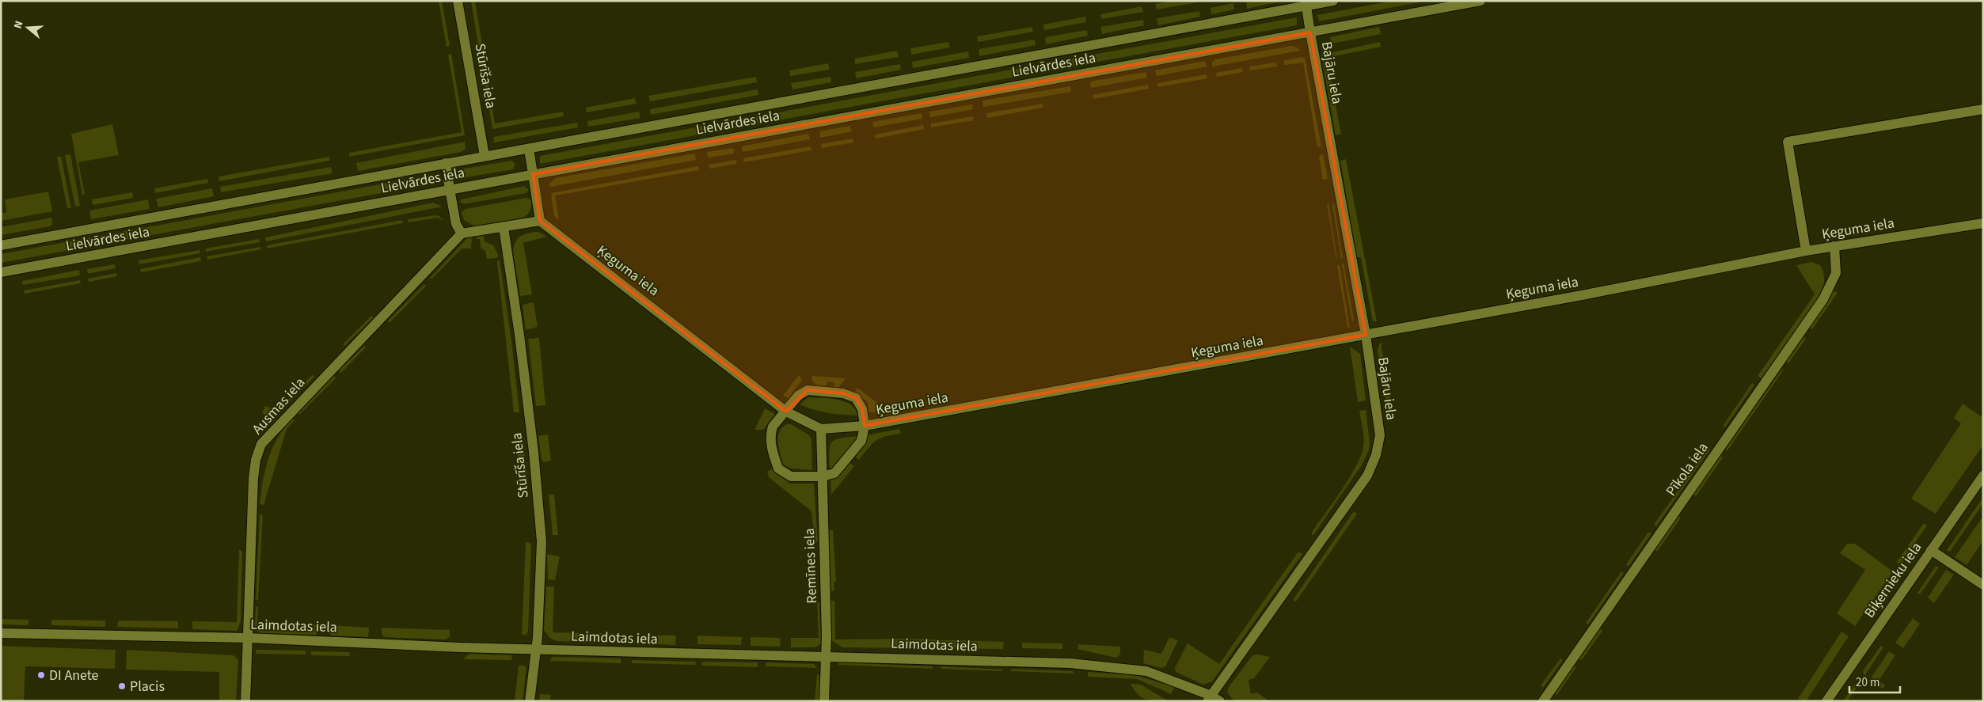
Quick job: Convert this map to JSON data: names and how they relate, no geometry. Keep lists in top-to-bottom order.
{
  "streets": {
    "street": [
      "Lielvārdes iela",
      "Bajāru iela",
      "Stūrīša iela",
      "Ķeguma iela",
      "Ausmas iela",
      "Pīkola iela",
      "Remīnes iela",
      "Biķernieku iela",
      "Laimdotas iela"
    ]
  },
  "crossings": [
    ["Lielvārdes iela", "Bajāru iela"],
    ["Lielvārdes iela", "Stūrīša iela"],
    ["Bajāru iela", "Ķeguma iela"],
    ["Bajāru iela", "Laimdotas iela"],
    ["Stūrīša iela", "Laimdotas iela"],
    ["Ķeguma iela", "Pīkola iela"],
    ["Ķeguma iela", "Remīnes iela"],
    ["Ausmas iela", "Laimdotas iela"],
    ["Remīnes iela", "Laimdotas iela"]
  ],
  "places": ["DI Anete", "Placis"],
  "scale_bar": "20 m",
  "north": "left"
}
